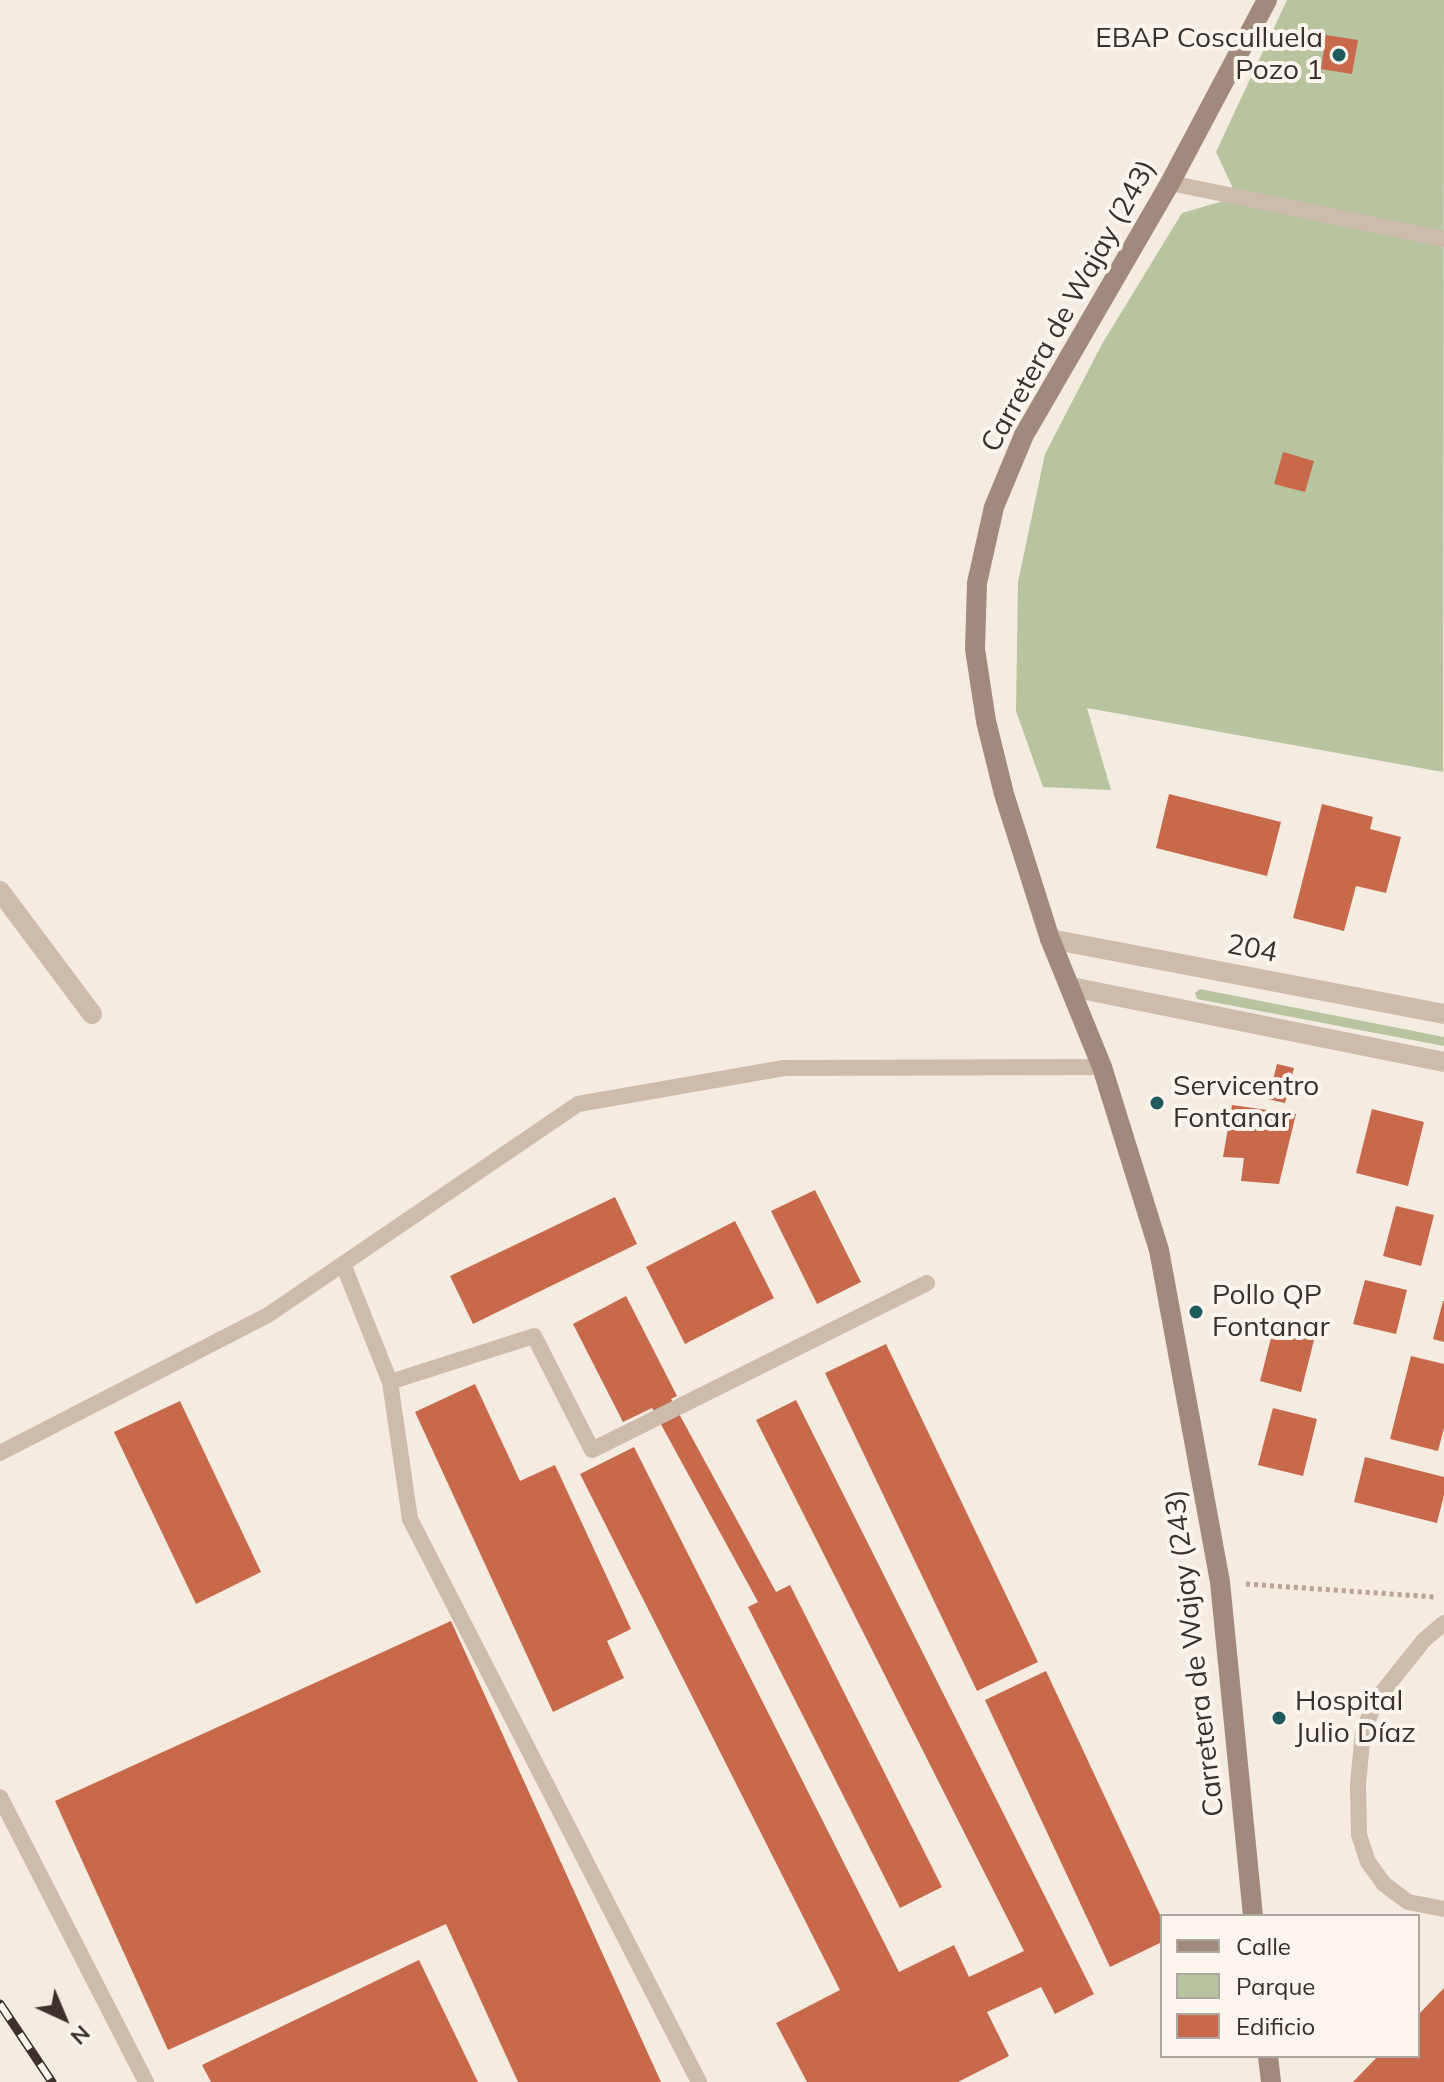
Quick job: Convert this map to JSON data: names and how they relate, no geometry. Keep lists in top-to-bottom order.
{
  "streets": {
    "main road": ["Carretera de Wajay (243)"],
    "street": ["204"]
  },
  "crossings": [
    ["Carretera de Wajay (243)", "204"]
  ],
  "places": [
    "EBAP Cosculluela Pozo 1",
    "Servicentro Fontanar",
    "Pollo QP Fontanar",
    "Hospital Julio Díaz"
  ],
  "legend": ["Calle", "Parque", "Edificio"],
  "north": "bottom right"
}
